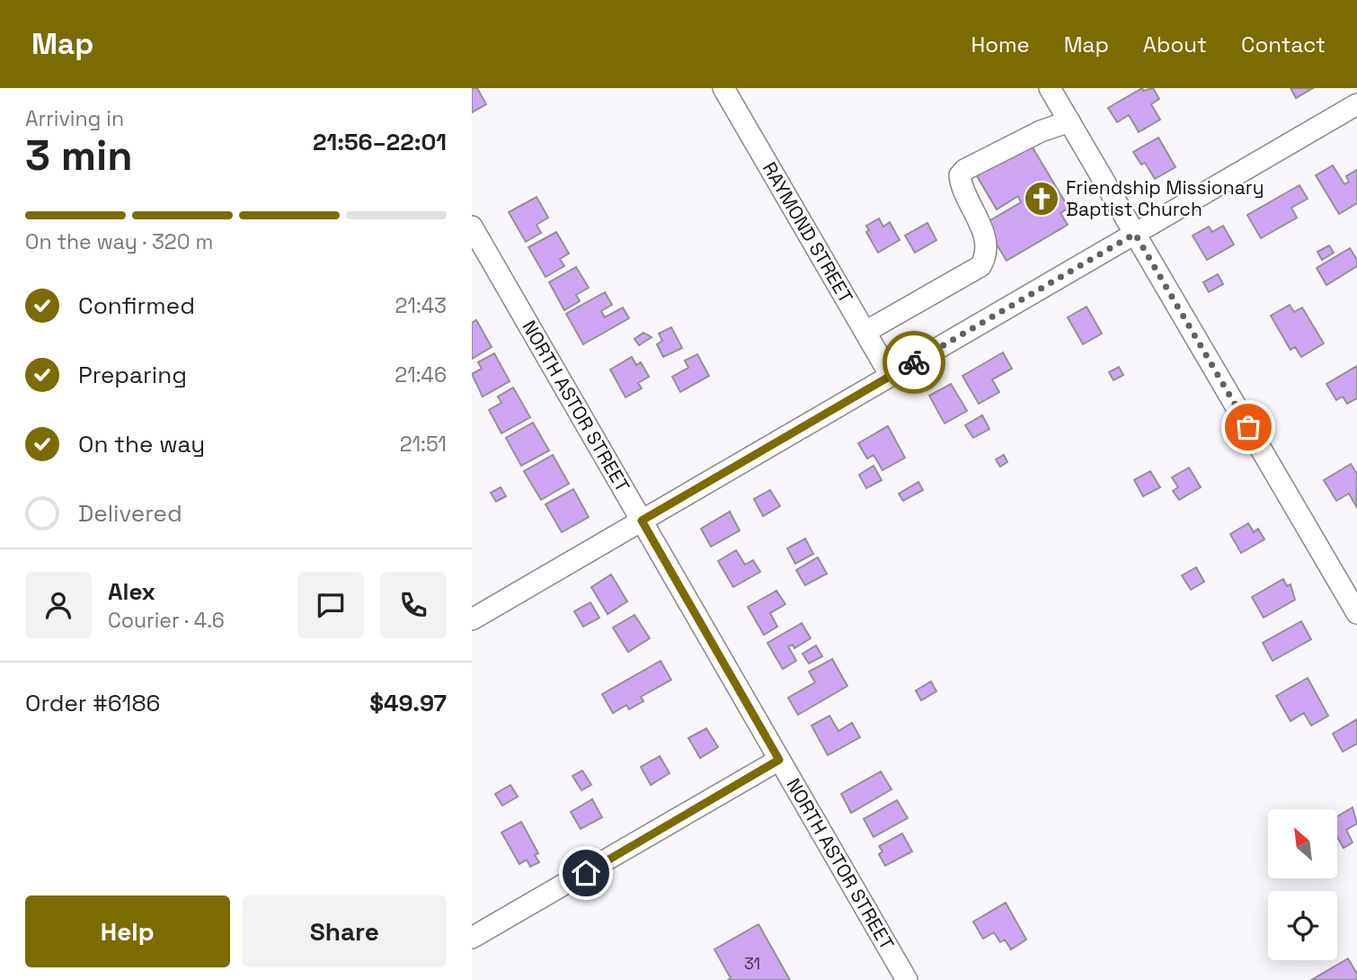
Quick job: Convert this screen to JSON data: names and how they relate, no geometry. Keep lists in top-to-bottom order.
{
  "streets": {
    "street": ["RAYMOND STREET", "NORTH ASTOR STREET"]
  },
  "places": {
    "church": ["Friendship Missionary Baptist Church"]
  },
  "house_numbers": ["31"],
  "north": "top left",
  "page": {
    "header": "Map",
    "nav": [
      "Home",
      "Map",
      "About",
      "Contact"
    ],
    "heading": ["3 min", "Arriving in", "21:56–22:01"],
    "panel": [
      "Alex",
      "Courier · 4.6",
      "Order #6186",
      "$49.97"
    ],
    "bar": "On the way · 320 m",
    "list": [
      ["Confirmed", "21:43"],
      ["Preparing", "21:46"],
      ["On the way", "21:51"],
      "Delivered"
    ],
    "buttons": ["Help", "Share"]
  }
}
